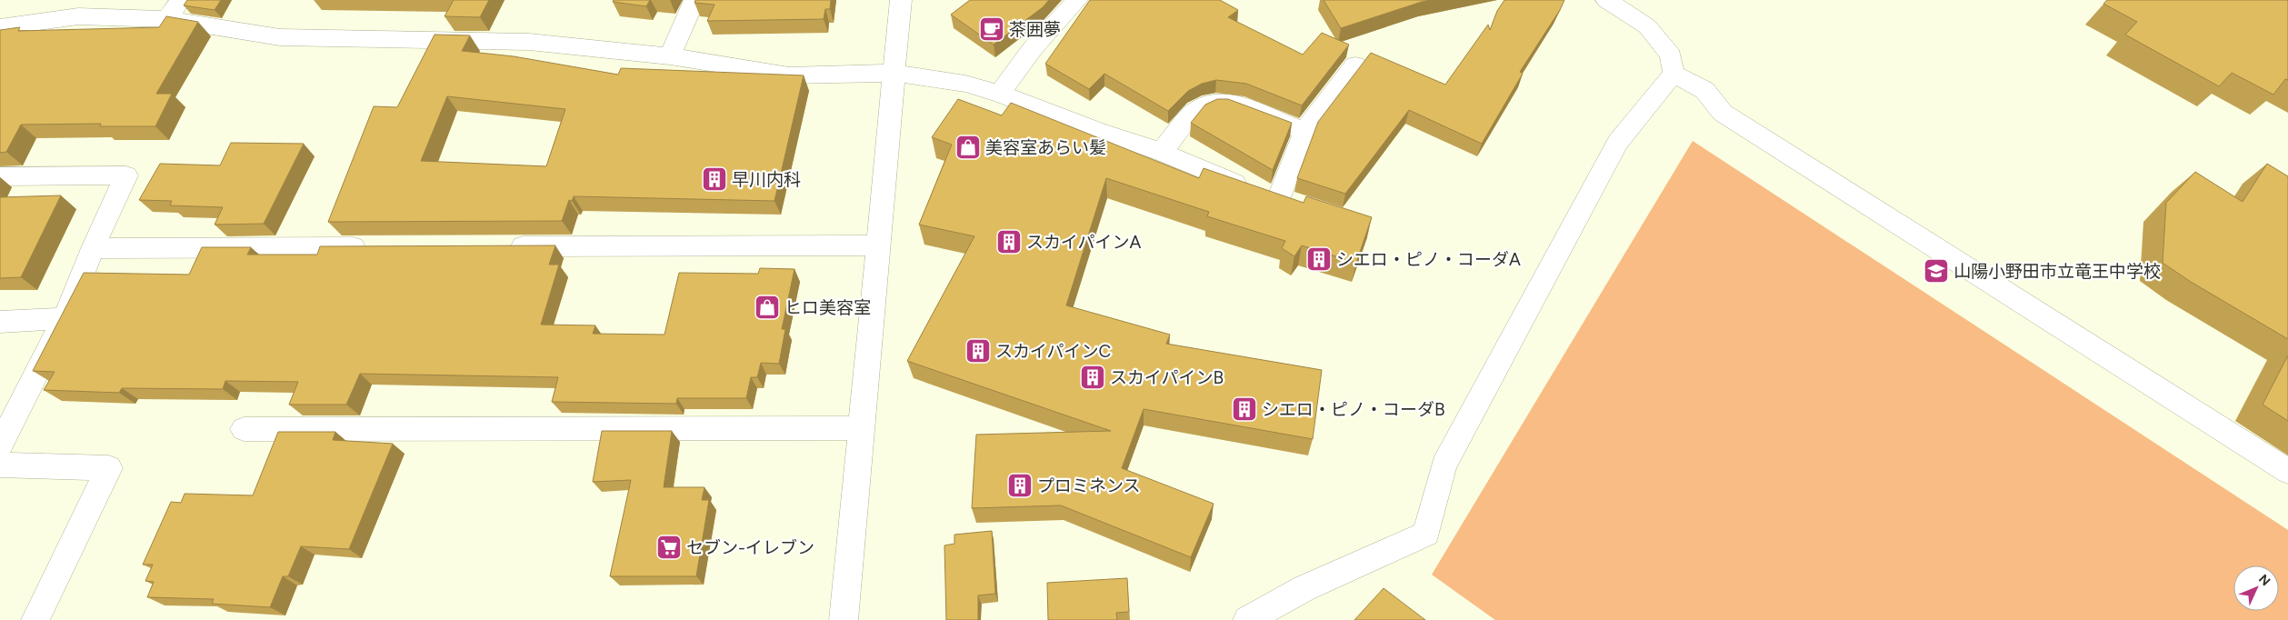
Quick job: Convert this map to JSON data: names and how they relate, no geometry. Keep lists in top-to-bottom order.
{
  "places": {
    "cafe": ["茶囲夢"],
    "shop": ["美容室あらい髪", "ヒロ美容室"],
    "building": [
      "早川内科",
      "スカイパインA",
      "シエロ・ピノ・コーダA",
      "スカイパインC",
      "スカイパインB",
      "シエロ・ピノ・コーダB",
      "プロミネンス"
    ],
    "school or university": ["山陽小野田市立竜王中学校"],
    "supermarket": ["セブン-イレブン"]
  },
  "north": "top right"
}
